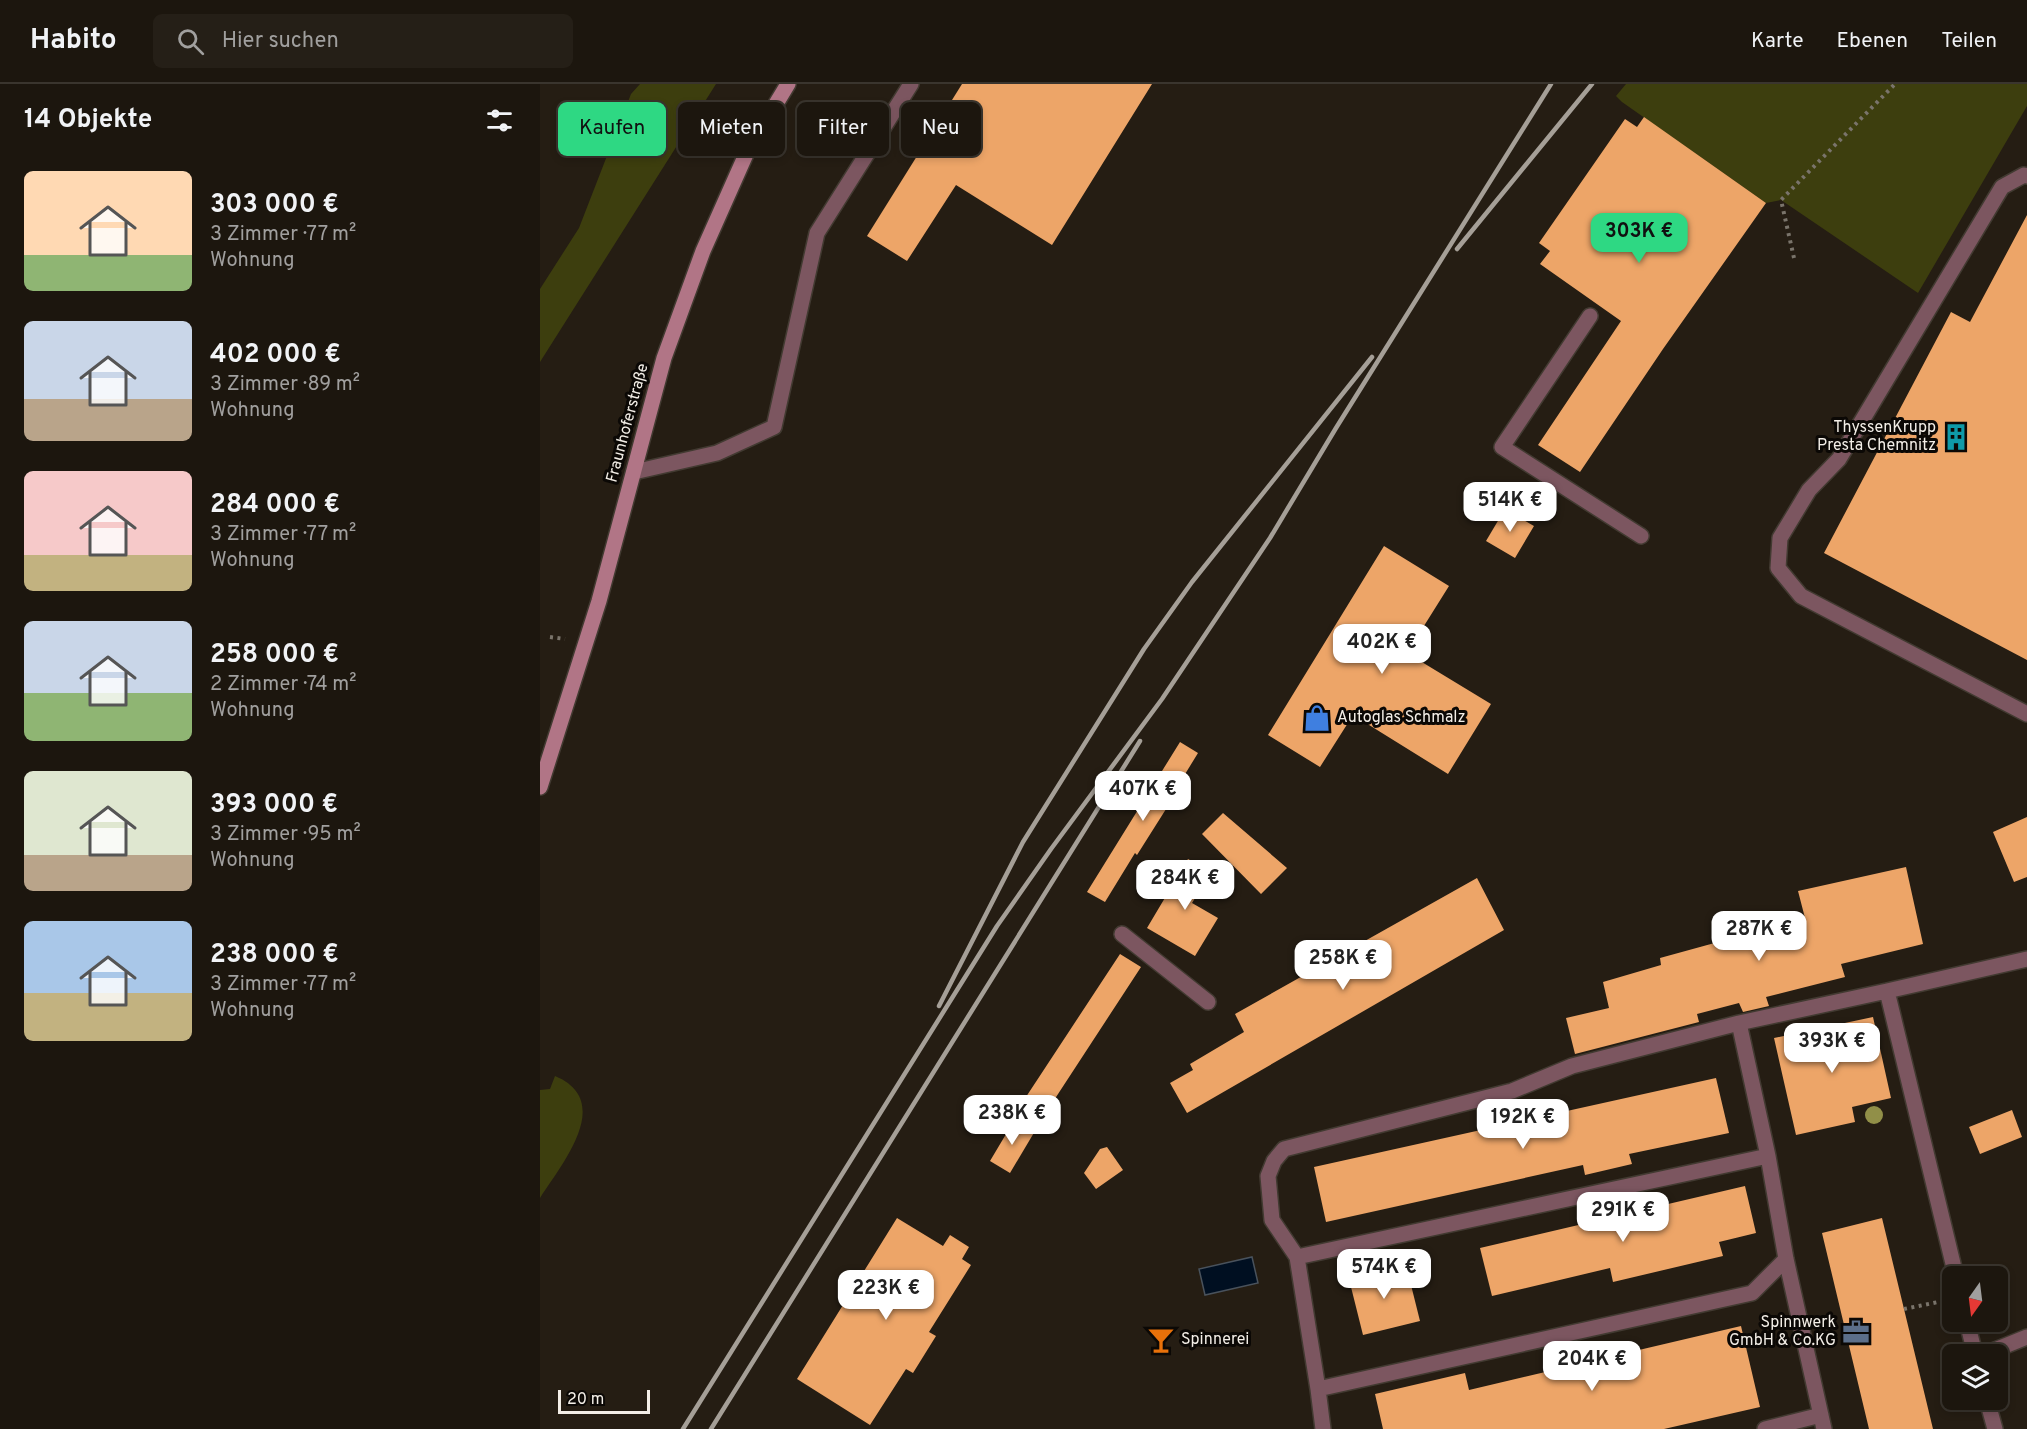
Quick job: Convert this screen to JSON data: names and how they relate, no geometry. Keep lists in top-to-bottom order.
{
  "streets": {
    "main road": ["Fraunhoferstraße"]
  },
  "places": {
    "building": ["ThyssenKrupp Presta Chemnitz"],
    "shop": ["Autoglas Schmalz"],
    "office": ["Spinnwerk GmbH & Co.KG"],
    "bar": ["Spinnerei"]
  },
  "scale_bar": "20 m",
  "north": "bottom",
  "page": {
    "header": "Habito",
    "search": "Hier suchen",
    "nav": ["Karte", "Ebenen", "Teilen"],
    "heading": "14 Objekte",
    "chip": [
      "Kaufen",
      "Mieten",
      "Filter",
      "Neu"
    ],
    "list": [
      {
        "name": "303 000 €",
        "note": "3 Zimmer · 77 m² · Wohnung"
      },
      {
        "name": "402 000 €",
        "note": "3 Zimmer · 89 m² · Wohnung"
      },
      {
        "name": "284 000 €",
        "note": "3 Zimmer · 77 m² · Wohnung"
      },
      {
        "name": "258 000 €",
        "note": "2 Zimmer · 74 m² · Wohnung"
      },
      {
        "name": "393 000 €",
        "note": "3 Zimmer · 95 m² · Wohnung"
      },
      {
        "name": "238 000 €",
        "note": "3 Zimmer · 77 m² · Wohnung"
      }
    ],
    "price": [
      "303K €",
      "514K €",
      "402K €",
      "407K €",
      "284K €",
      "287K €",
      "258K €",
      "393K €",
      "238K €",
      "192K €",
      "291K €",
      "574K €",
      "223K €",
      "204K €"
    ],
    "scale": "20 m"
  }
}
